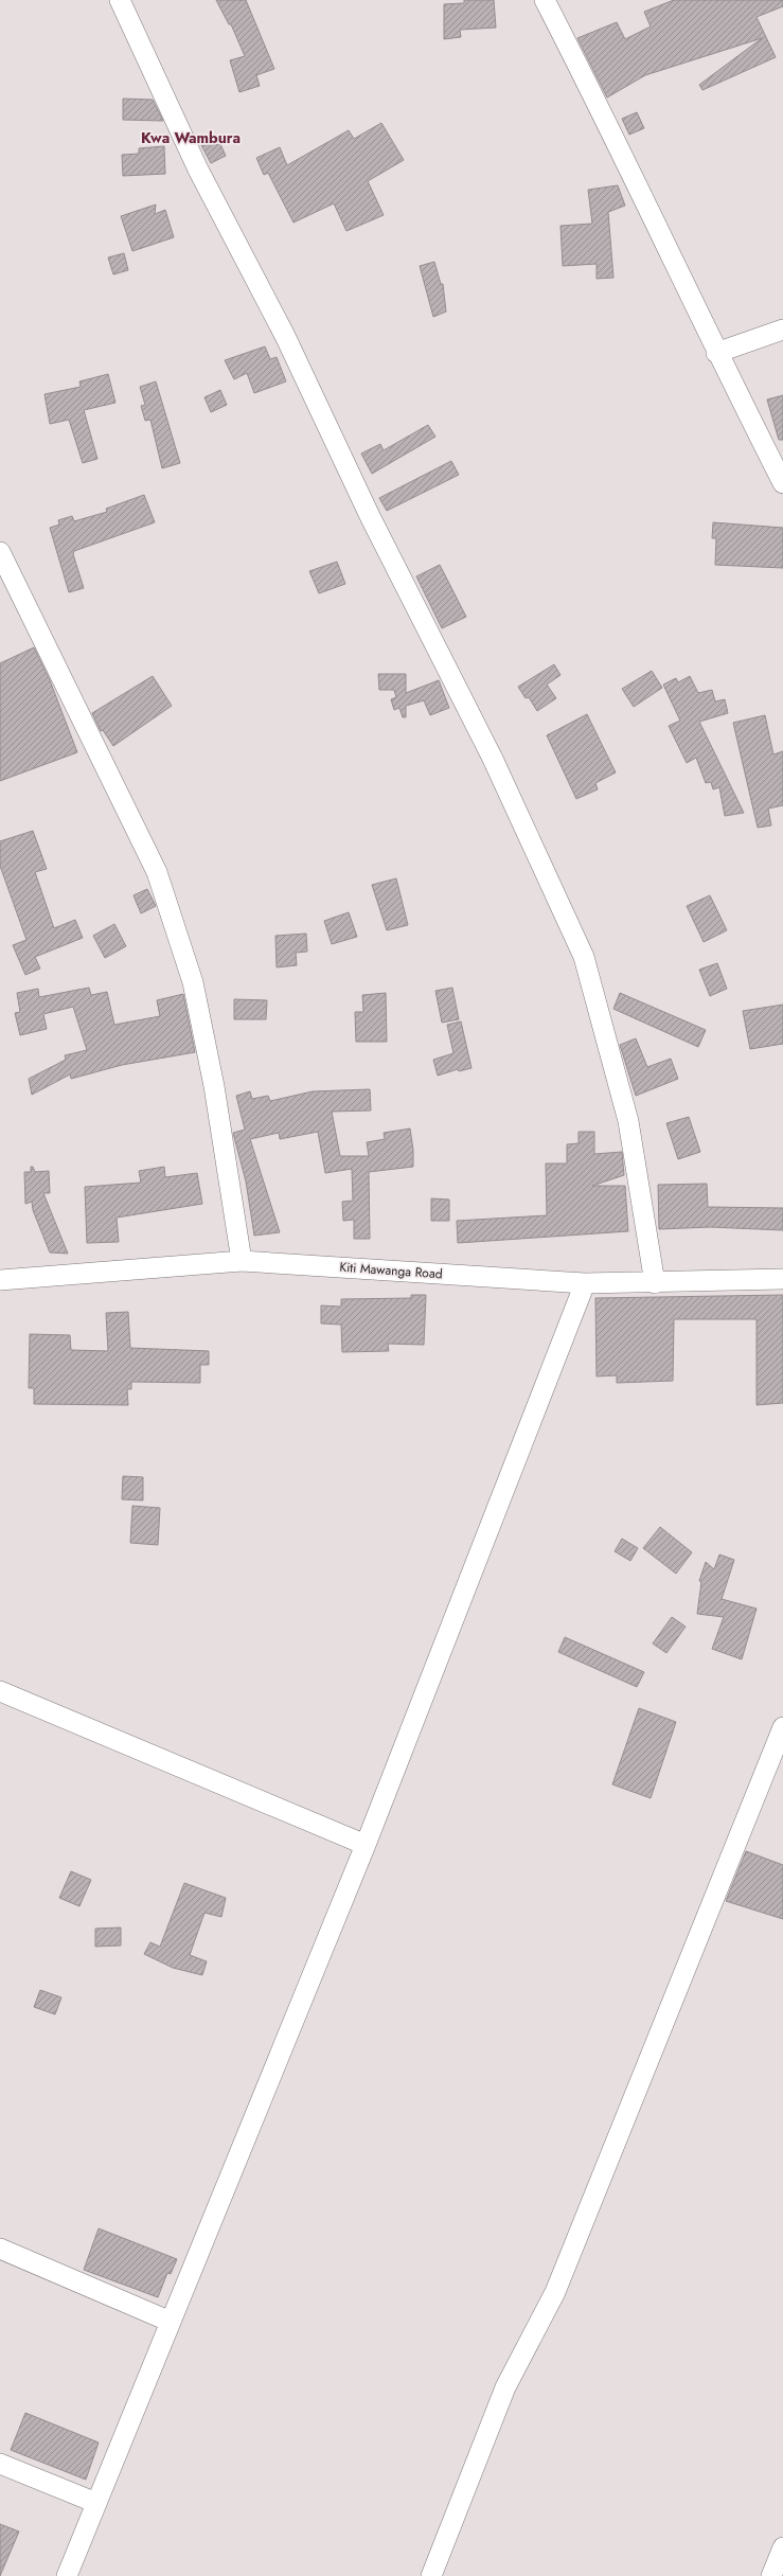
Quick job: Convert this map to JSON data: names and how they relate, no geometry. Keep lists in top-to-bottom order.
{
  "streets": {
    "street": ["Kiti Mawanga Road"]
  },
  "districts": ["Kwa Wambura"]
}
